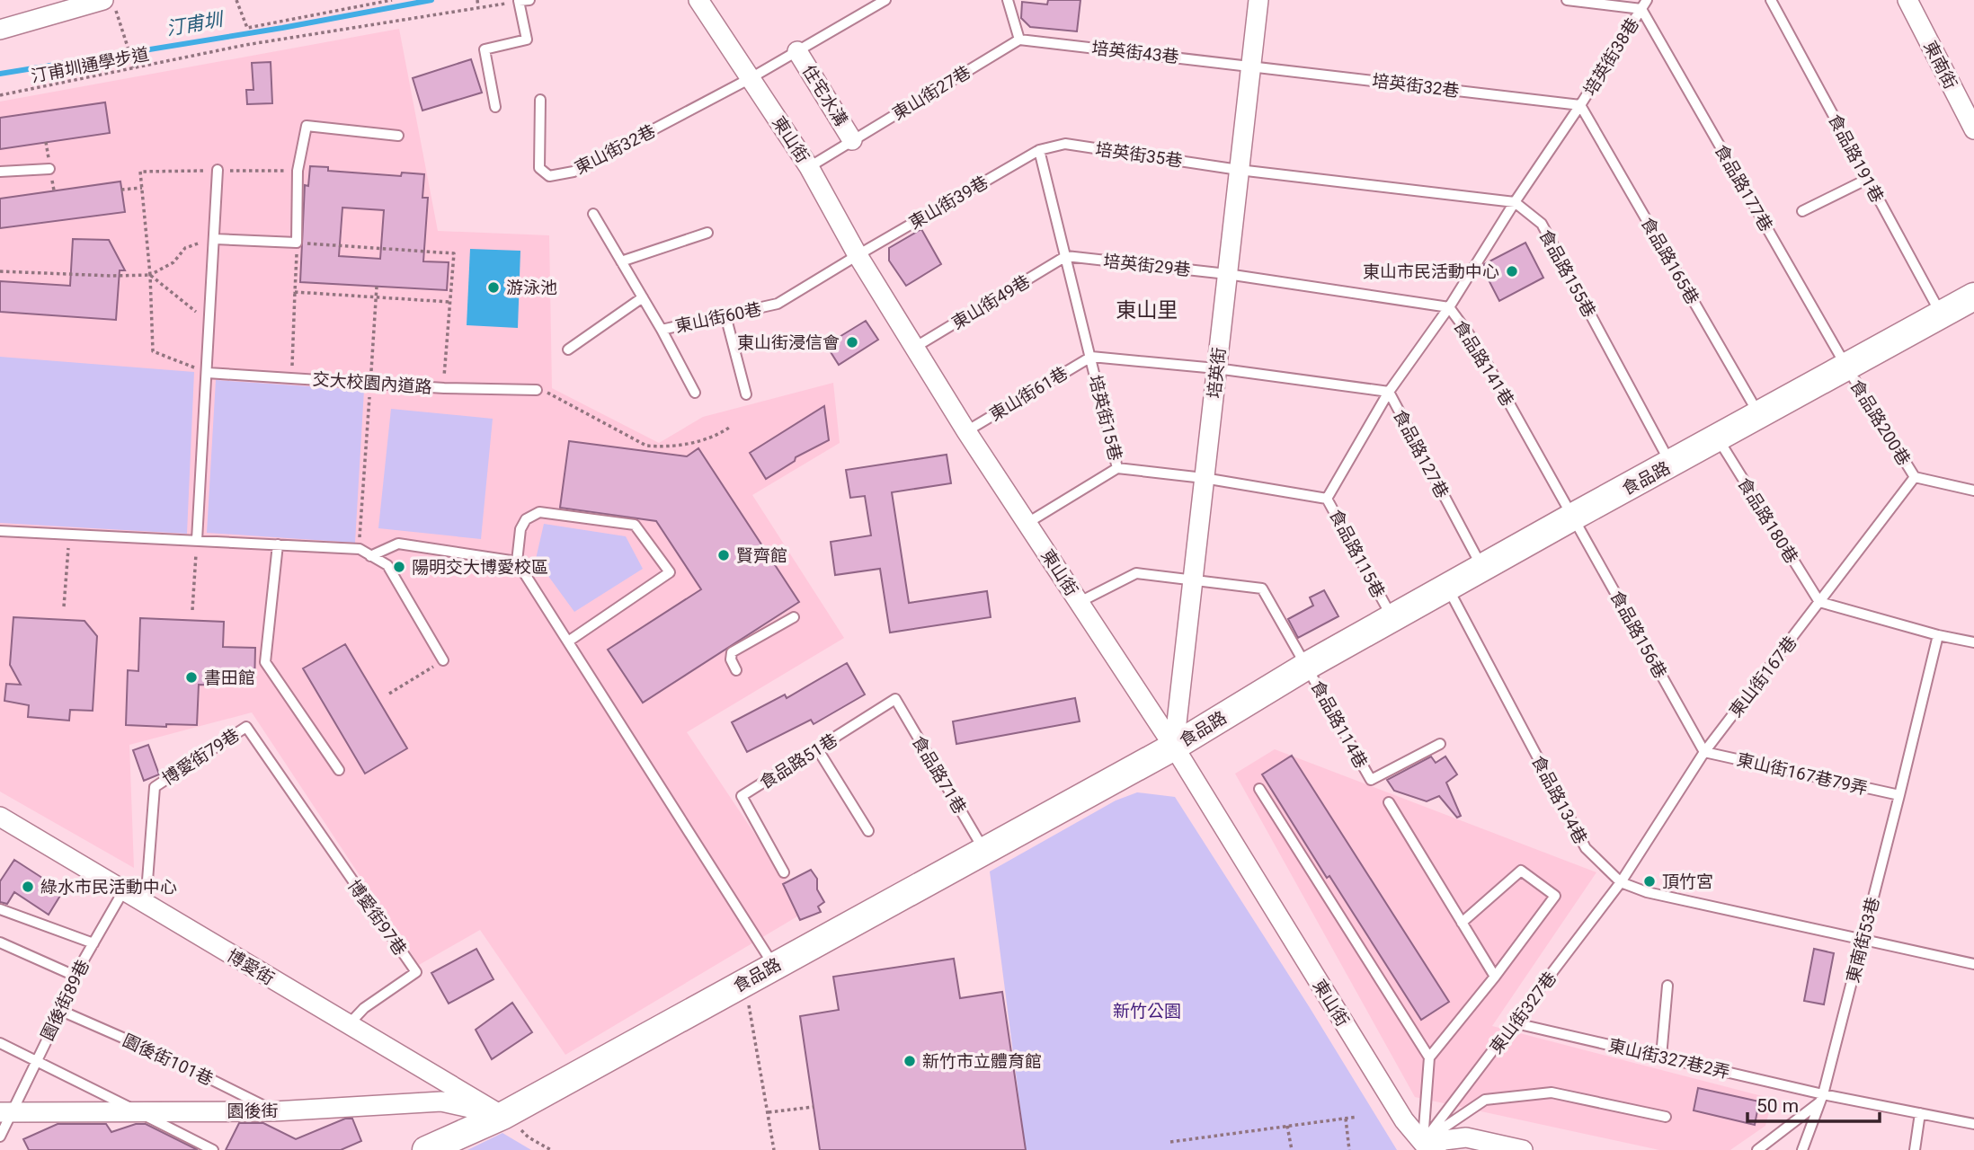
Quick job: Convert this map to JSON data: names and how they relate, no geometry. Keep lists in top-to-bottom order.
{
  "streets": {
    "street": [
      "東南街",
      "住宅水溝",
      "東山街",
      "培英街",
      "食品路",
      "博愛街",
      "園後街"
    ],
    "lane": [
      "培英街43巷",
      "培英街38巷",
      "培英街32巷",
      "東山街27巷",
      "東山街32巷",
      "培英街35巷",
      "食品路191巷",
      "食品路177巷",
      "東山街39巷",
      "食品路165巷",
      "培英街29巷",
      "食品路155巷",
      "東山街49巷",
      "東山街60巷",
      "食品路141巷",
      "交大校園內道路",
      "東山街61巷",
      "培英街15巷",
      "食品路200巷",
      "食品路127巷",
      "食品路180巷",
      "食品路115巷",
      "食品路156巷",
      "東山街167巷",
      "食品路114巷",
      "博愛街79巷",
      "食品路51巷",
      "東山街167巷79弄",
      "食品路71巷",
      "食品路134巷",
      "博愛街97巷",
      "東南街53巷",
      "園後街89巷",
      "東山街327巷",
      "東山街327巷2弄",
      "園後街101巷"
    ],
    "path": ["汀甫圳通學步道"]
  },
  "crossings": [
    ["培英街43巷", "培英街32巷"],
    ["培英街43巷", "東山街27巷"],
    ["培英街43巷", "培英街"],
    ["培英街38巷", "培英街32巷"],
    ["培英街38巷", "食品路177巷"],
    ["培英街38巷", "食品路165巷"],
    ["培英街38巷", "食品路155巷"],
    ["培英街38巷", "食品路141巷"],
    ["培英街38巷", "食品路127巷"],
    ["培英街38巷", "食品路115巷"],
    ["培英街32巷", "食品路165巷"],
    ["培英街32巷", "培英街"],
    ["東山街27巷", "住宅水溝"],
    ["東山街27巷", "東山街"],
    ["東山街", "東山街32巷"],
    ["東山街", "東山街39巷"],
    ["東山街", "東山街49巷"],
    ["東山街", "東山街60巷"],
    ["東山街", "培英街"],
    ["東山街", "東山街61巷"],
    ["東山街", "食品路"],
    ["東山街", "東山街327巷"],
    ["培英街35巷", "東山街39巷"],
    ["培英街35巷", "培英街"],
    ["培英街35巷", "培英街15巷"],
    ["食品路191巷", "食品路"],
    ["食品路177巷", "食品路200巷"],
    ["食品路177巷", "食品路"],
    ["東山街39巷", "東山街60巷"],
    ["東山街39巷", "培英街15巷"],
    ["食品路165巷", "食品路"],
    ["培英街29巷", "東山街49巷"],
    ["培英街29巷", "食品路141巷"],
    ["培英街29巷", "培英街"],
    ["培英街29巷", "培英街15巷"],
    ["食品路155巷", "食品路"],
    ["東山街49巷", "培英街15巷"],
    ["食品路141巷", "培英街"],
    ["食品路141巷", "食品路"],
    ["食品路141巷", "食品路156巷"],
    ["培英街", "培英街15巷"],
    ["培英街", "食品路127巷"],
    ["培英街", "食品路"],
    ["培英街", "食品路115巷"],
    ["東山街61巷", "培英街15巷"],
    ["東山街61巷", "食品路127巷"],
    ["培英街15巷", "食品路127巷"],
    ["培英街15巷", "食品路115巷"],
    ["食品路200巷", "食品路"],
    ["食品路200巷", "東山街167巷"],
    ["食品路127巷", "食品路"],
    ["食品路", "食品路180巷"],
    ["食品路", "食品路115巷"],
    ["食品路", "食品路156巷"],
    ["食品路", "食品路114巷"],
    ["食品路", "食品路71巷"],
    ["食品路", "食品路134巷"],
    ["食品路", "博愛街"],
    ["食品路", "園後街"],
    ["食品路180巷", "東山街167巷"],
    ["食品路156巷", "東山街167巷"],
    ["食品路156巷", "東山街167巷79弄"],
    ["東山街167巷", "東山街167巷79弄"],
    ["東山街167巷", "食品路134巷"],
    ["東山街167巷", "東山街327巷"],
    ["博愛街79巷", "博愛街97巷"],
    ["博愛街79巷", "博愛街"],
    ["食品路51巷", "食品路71巷"],
    ["東山街167巷79弄", "東南街53巷"],
    ["食品路134巷", "東南街53巷"],
    ["食品路134巷", "東山街327巷"],
    ["博愛街97巷", "博愛街"],
    ["東南街53巷", "東山街327巷2弄"],
    ["博愛街", "園後街89巷"],
    ["博愛街", "園後街"],
    ["園後街89巷", "園後街101巷"],
    ["園後街89巷", "園後街"],
    ["東山街327巷", "東山街327巷2弄"],
    ["園後街101巷", "園後街"]
  ],
  "districts": ["東山里"],
  "water": ["汀甫圳"],
  "parks": ["新竹公園"],
  "places": [
    "東山市民活動中心",
    "游泳池",
    "東山街浸信會",
    "賢齊館",
    "陽明交大博愛校區",
    "書田館",
    "頂竹宮",
    "綠水市民活動中心",
    "新竹市立體育館"
  ],
  "scale_bar": "50 m"
}
